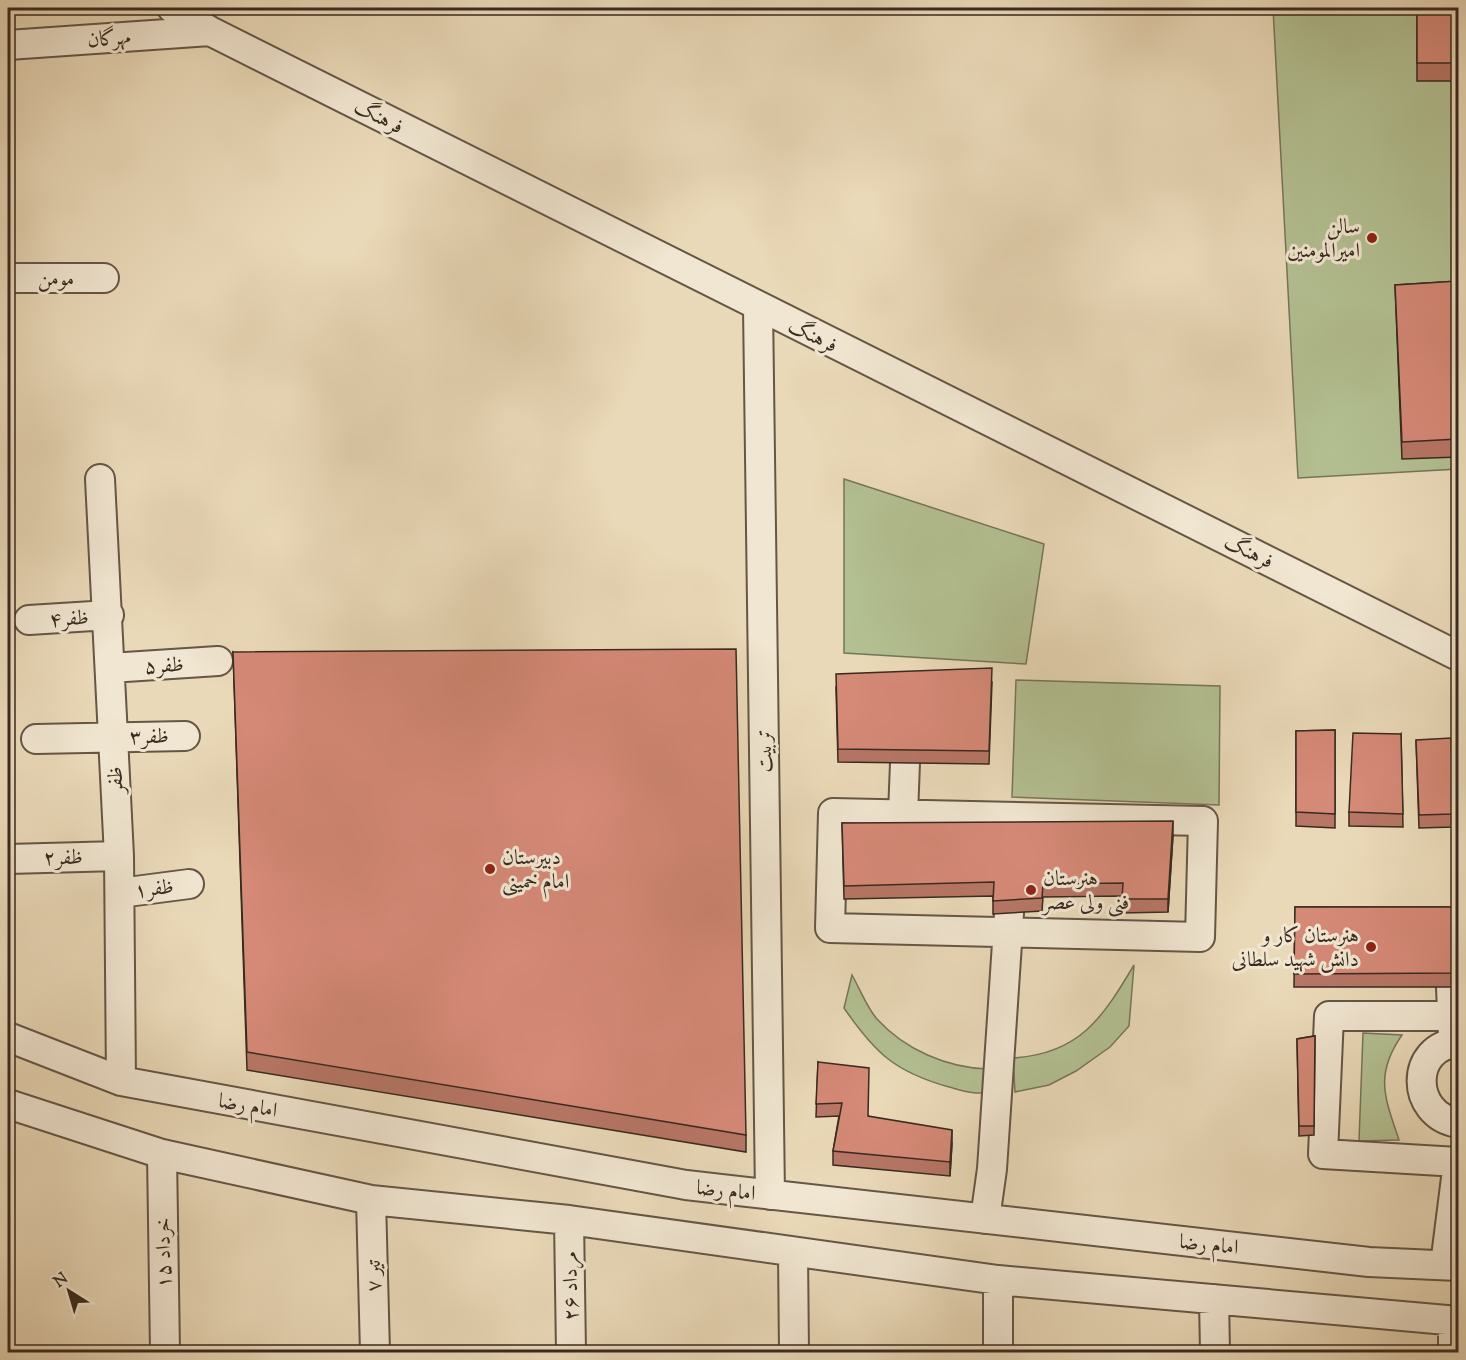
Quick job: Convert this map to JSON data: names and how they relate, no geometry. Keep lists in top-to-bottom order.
{
  "streets": {
    "street": [
      "مهرگان",
      "فرهنگ",
      "مومن",
      "ظفر۴",
      "ظفر۵",
      "ظفر۳",
      "تربیت",
      "ظفر",
      "ظفر۲",
      "ظفر۱",
      "امام رضا",
      "۱۵ خرداد",
      "۷ تیر",
      "۲۶ مرداد"
    ]
  },
  "crossings": [
    ["مهرگان", "فرهنگ"],
    ["فرهنگ", "تربیت"],
    ["ظفر۴", "ظفر"],
    ["ظفر۵", "ظفر"],
    ["ظفر۳", "ظفر"],
    ["تربیت", "امام رضا"],
    ["ظفر", "ظفر۲"],
    ["ظفر", "ظفر۱"],
    ["ظفر", "امام رضا"]
  ],
  "places": [
    "سالن امیرالمومنین",
    "دبیرستان امام خمینی",
    "هنرستان فنی ولی عصر",
    "هنرستان کار و دانش شهید سلطانی"
  ],
  "north": "top left"
}
